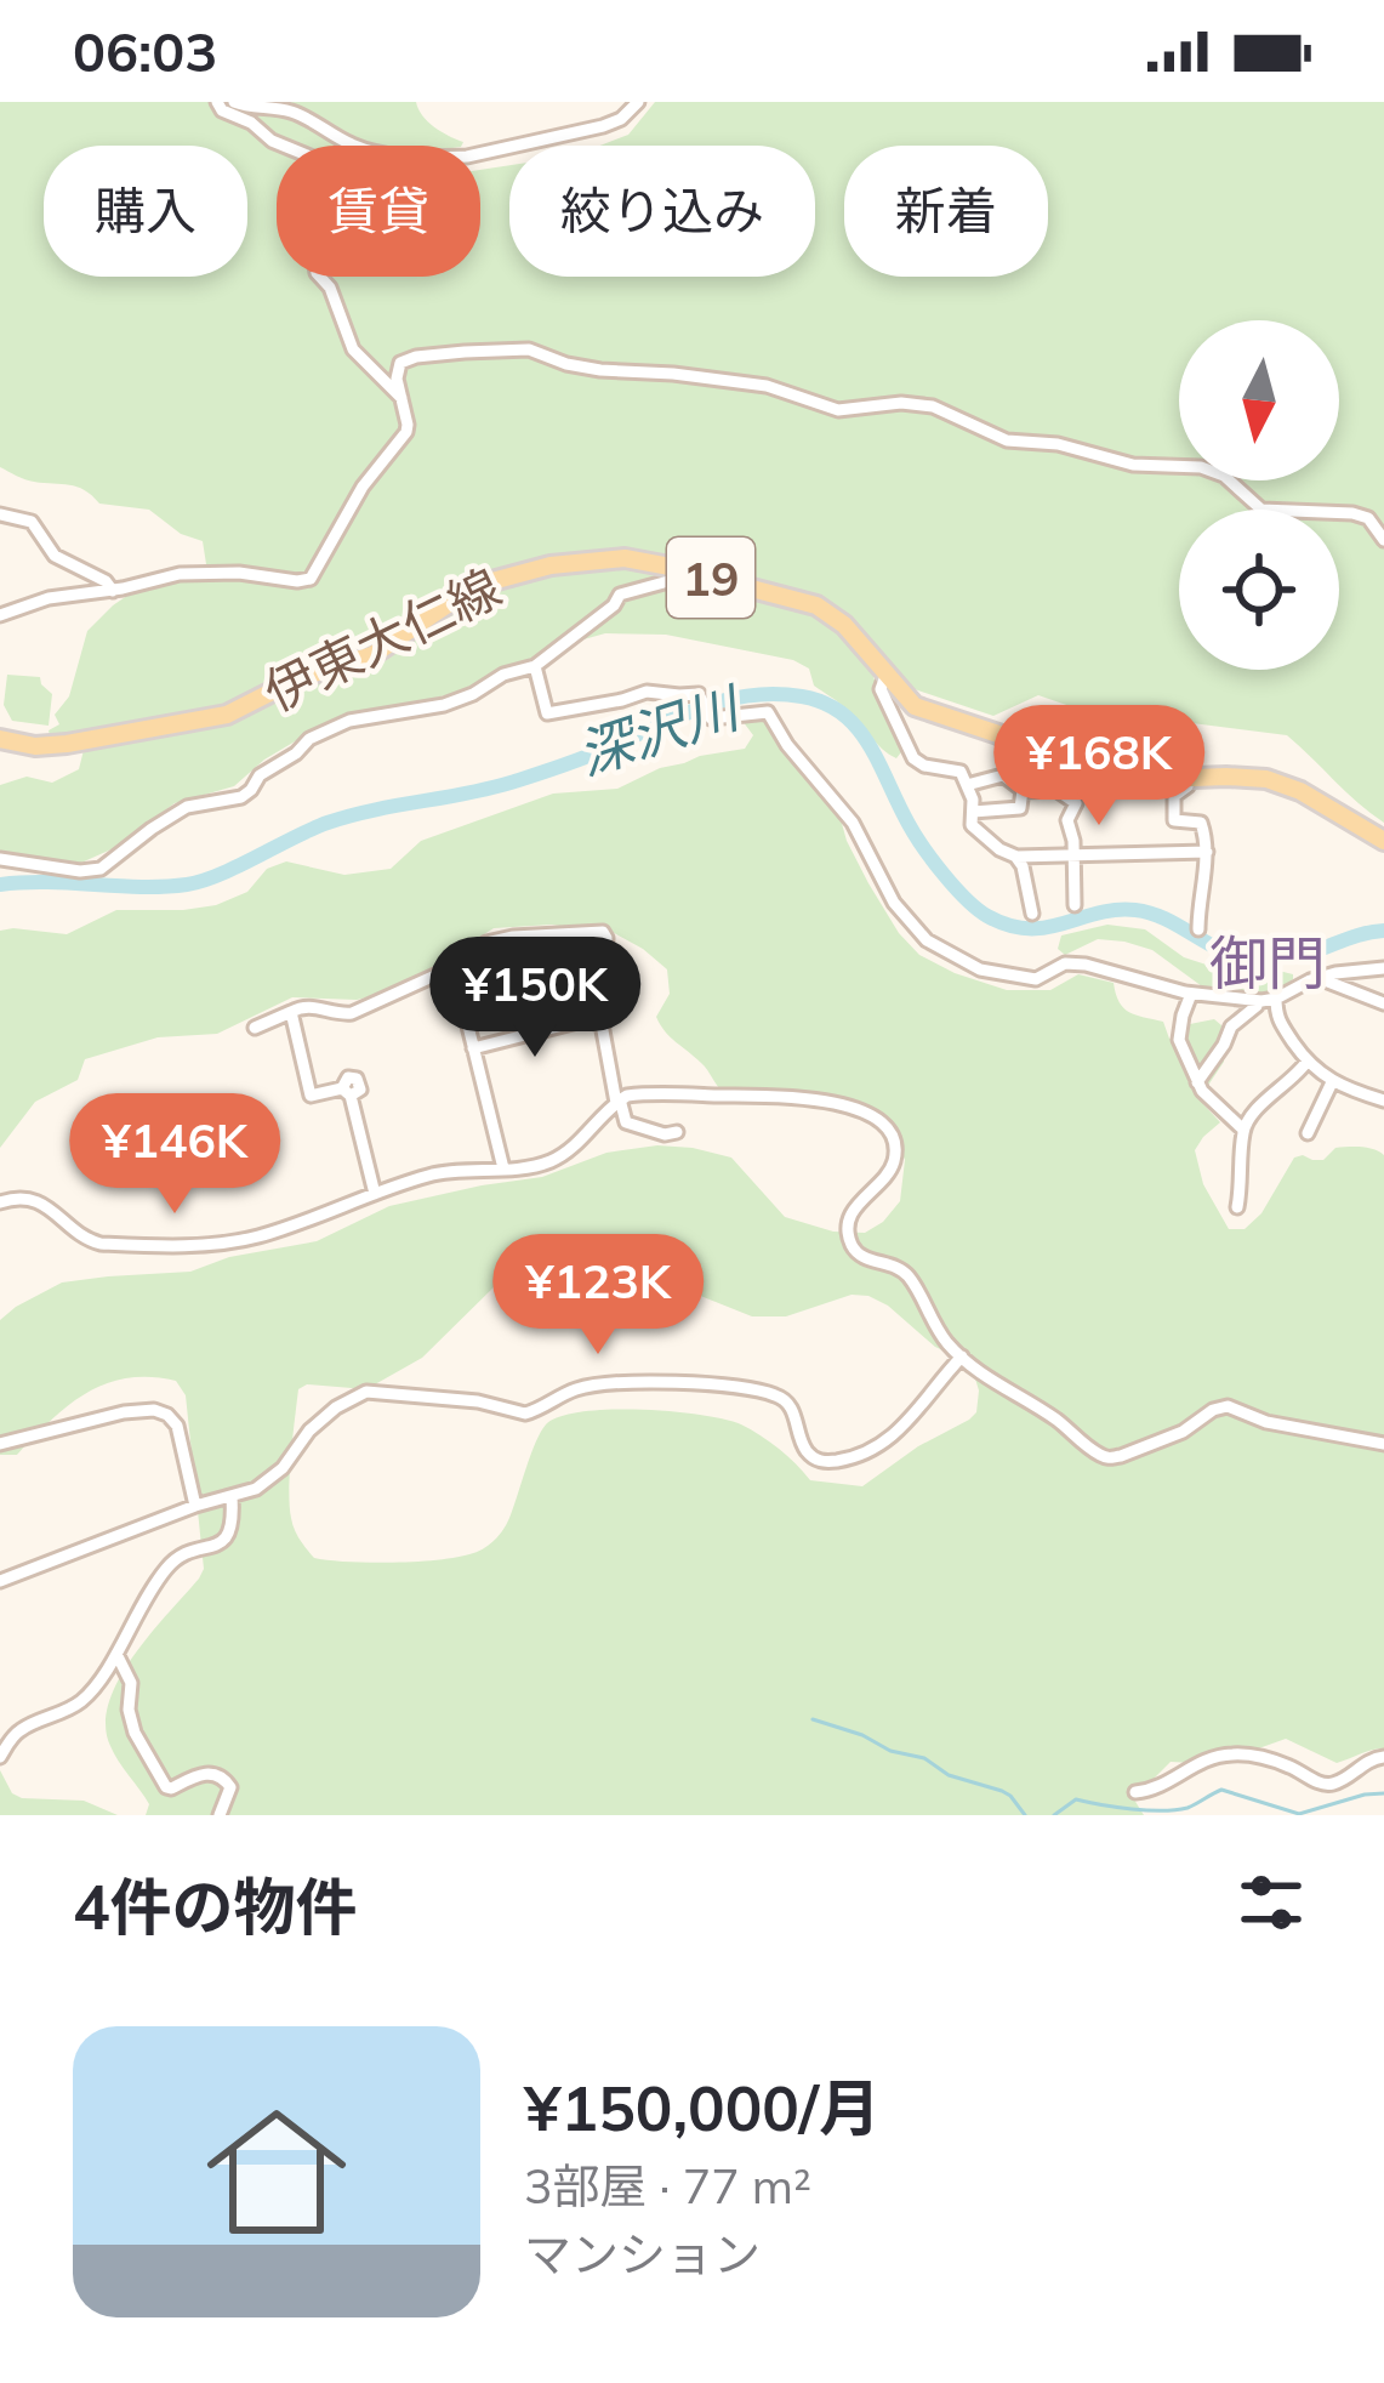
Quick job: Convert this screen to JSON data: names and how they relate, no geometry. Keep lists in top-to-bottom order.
{
  "streets": {
    "main road": ["19", "伊東大仁線"]
  },
  "districts": ["御門"],
  "water": ["深沢川"],
  "north": "bottom",
  "page": {
    "status": "06:03",
    "chip": [
      "購入",
      "賃貸",
      "絞り込み",
      "新着"
    ],
    "price": [
      "¥168K",
      "¥150K",
      "¥146K",
      "¥123K"
    ],
    "heading": "4件の物件",
    "list": [
      {
        "name": "¥150,000/月",
        "note": "3部屋 · 77 m² · マンション"
      }
    ]
  }
}
